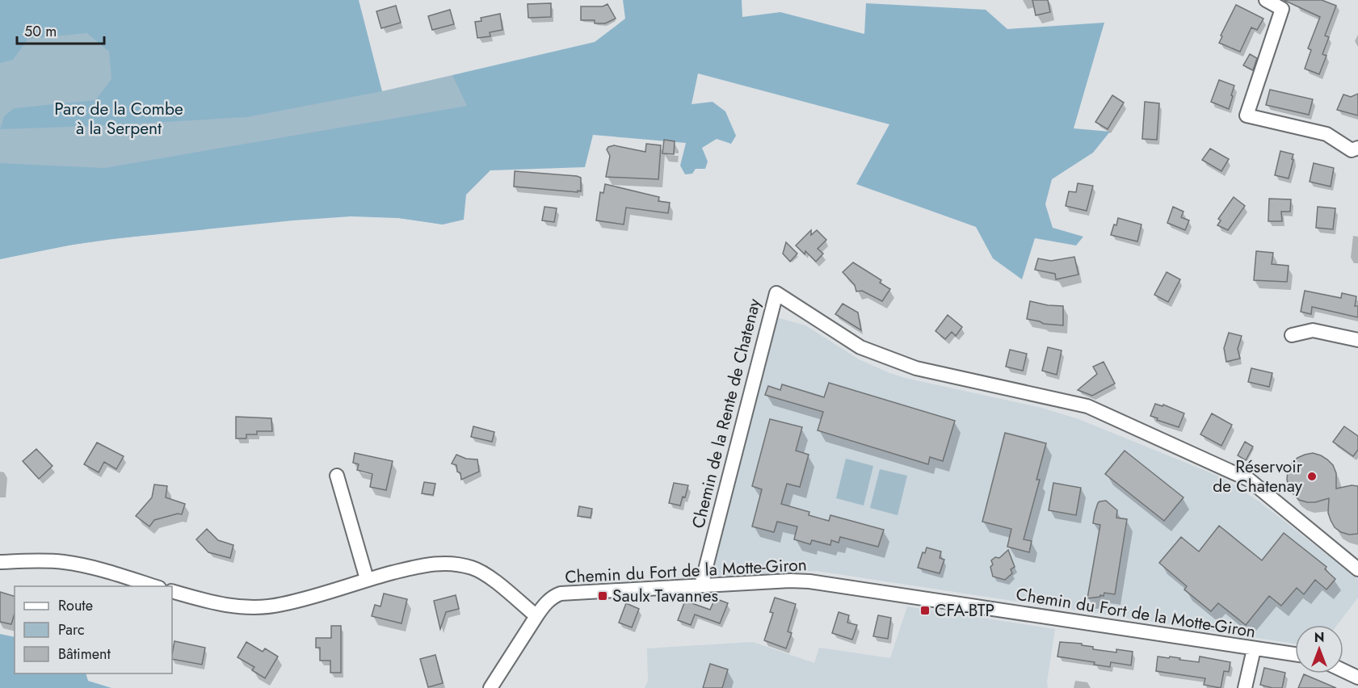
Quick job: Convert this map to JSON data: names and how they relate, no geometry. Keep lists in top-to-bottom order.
{
  "streets": {
    "street": ["Chemin de la Rente de Chatenay", "Chemin du Fort de la Motte-Giron"]
  },
  "crossings": [
    ["Chemin de la Rente de Chatenay", "Chemin du Fort de la Motte-Giron"]
  ],
  "parks": ["Parc de la Combe à la Serpent"],
  "places": {
    "other": ["Réservoir de Chatenay"],
    "transit": ["Saulx Tavannes", "CFA-BTP"]
  },
  "legend": ["Route", "Parc", "Bâtiment"],
  "scale_bar": "50 m",
  "north": "top"
}
